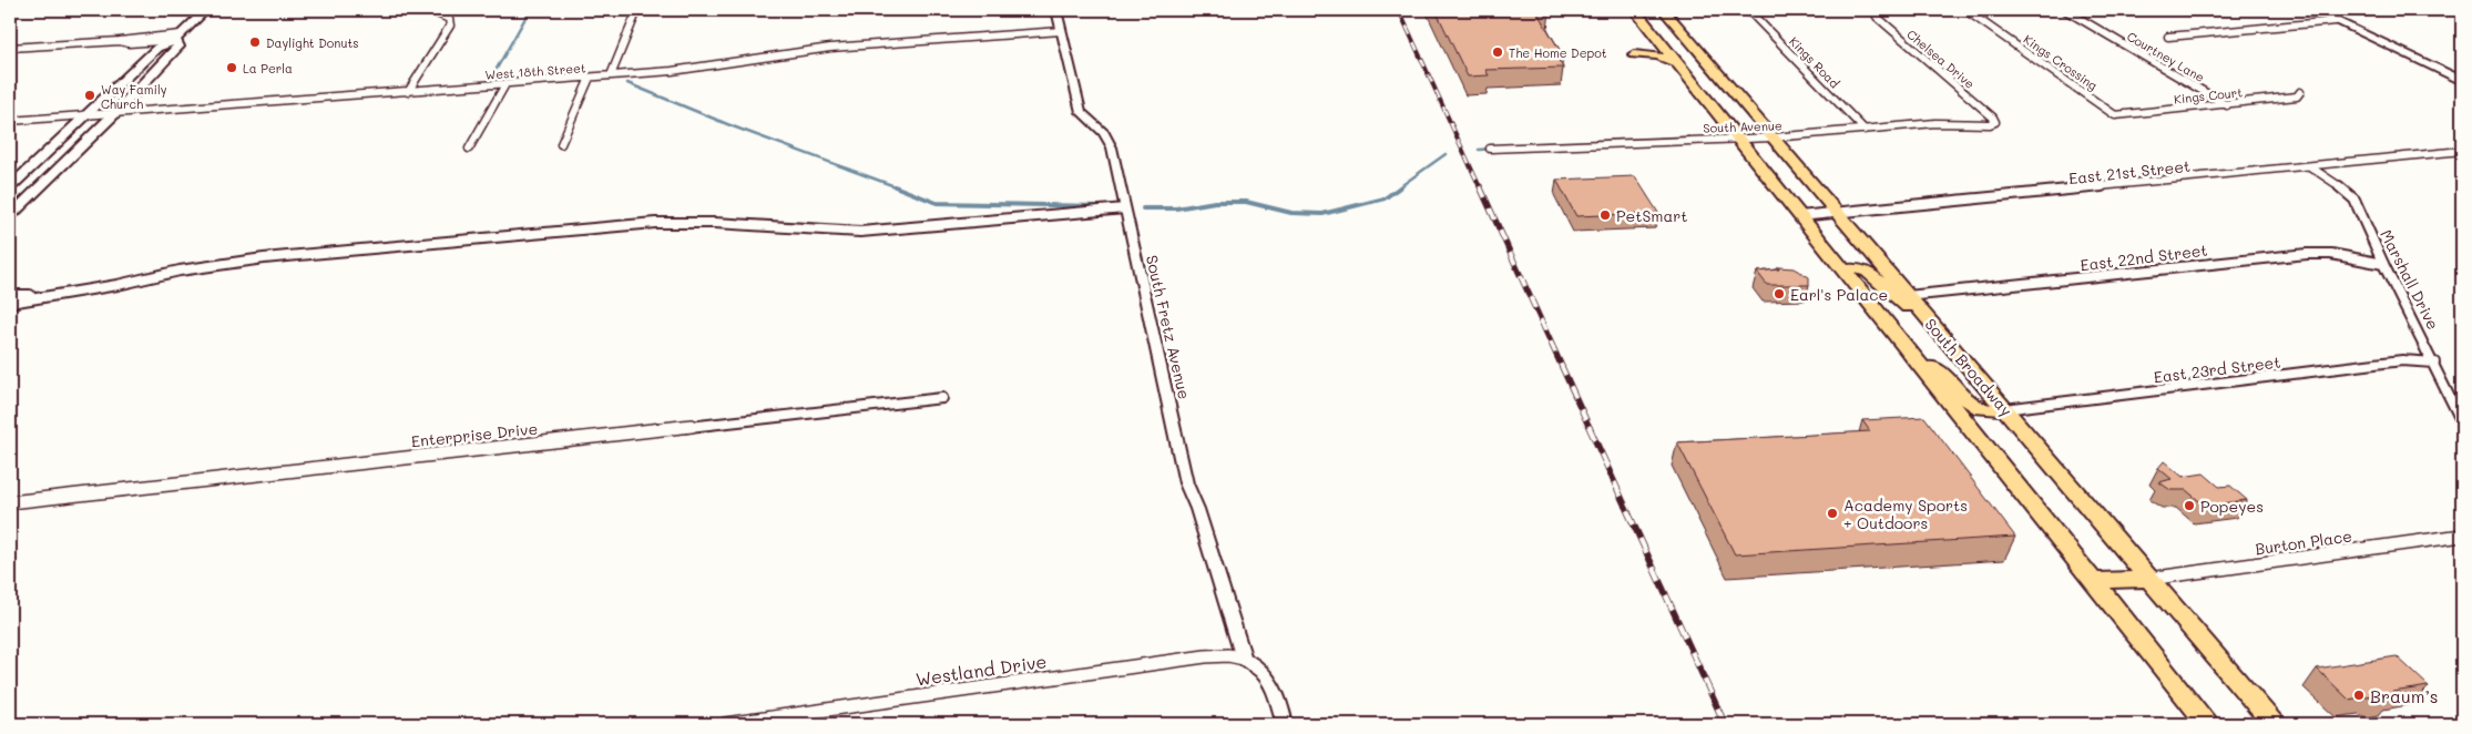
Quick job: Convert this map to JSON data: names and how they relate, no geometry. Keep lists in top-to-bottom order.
{
  "streets": {
    "main road": ["South Broadway"],
    "street": [
      "Courtney Lane",
      "Chelsea Drive",
      "Kings Road",
      "Kings Crossing",
      "West 18th Street",
      "Kings Court",
      "South Avenue",
      "East 21st Street",
      "East 22nd Street",
      "Marshall Drive",
      "South Fretz Avenue",
      "East 23rd Street",
      "Enterprise Drive",
      "Burton Place",
      "Westland Drive"
    ]
  },
  "crossings": [
    ["Courtney Lane", "Kings Court"],
    ["Chelsea Drive", "South Avenue"],
    ["Kings Road", "South Avenue"],
    ["Kings Crossing", "Kings Court"],
    ["West 18th Street", "South Fretz Avenue"],
    ["South Avenue", "South Broadway"],
    ["East 21st Street", "Marshall Drive"],
    ["East 21st Street", "South Broadway"],
    ["East 22nd Street", "Marshall Drive"],
    ["East 22nd Street", "South Broadway"],
    ["Marshall Drive", "East 23rd Street"],
    ["South Fretz Avenue", "Westland Drive"],
    ["South Broadway", "East 23rd Street"],
    ["South Broadway", "Burton Place"]
  ],
  "places": [
    "Daylight Donuts",
    "The Home Depot",
    "La Perla",
    "Way Family Church",
    "PetSmart",
    "Earl's Palace",
    "Popeyes",
    "Academy Sports + Outdoors",
    "Braum’s"
  ]
}
